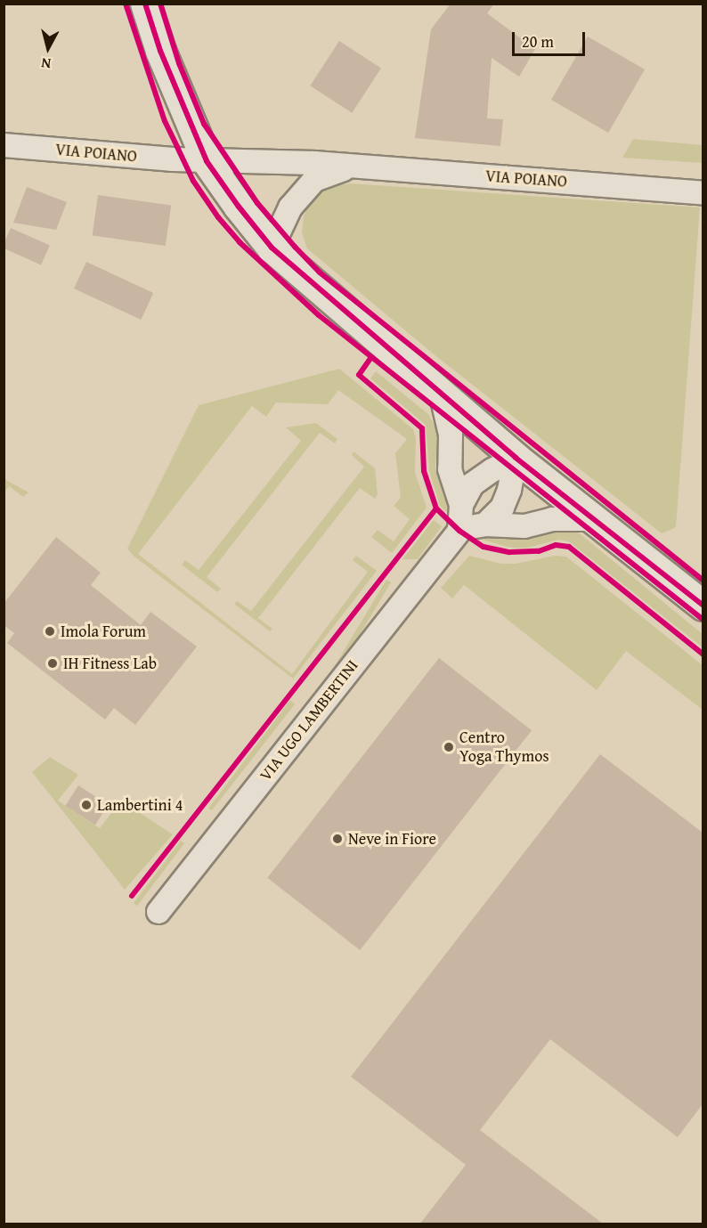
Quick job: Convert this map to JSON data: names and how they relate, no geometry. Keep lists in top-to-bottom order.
{
  "streets": {
    "street": ["VIA POIANO", "VIA UGO LAMBERTINI"]
  },
  "places": [
    "Imola Forum",
    "IH Fitness Lab",
    "Centro Yoga Thymos",
    "Lambertini 4",
    "Neve in Fiore"
  ],
  "scale_bar": "20 m",
  "north": "bottom"
}
